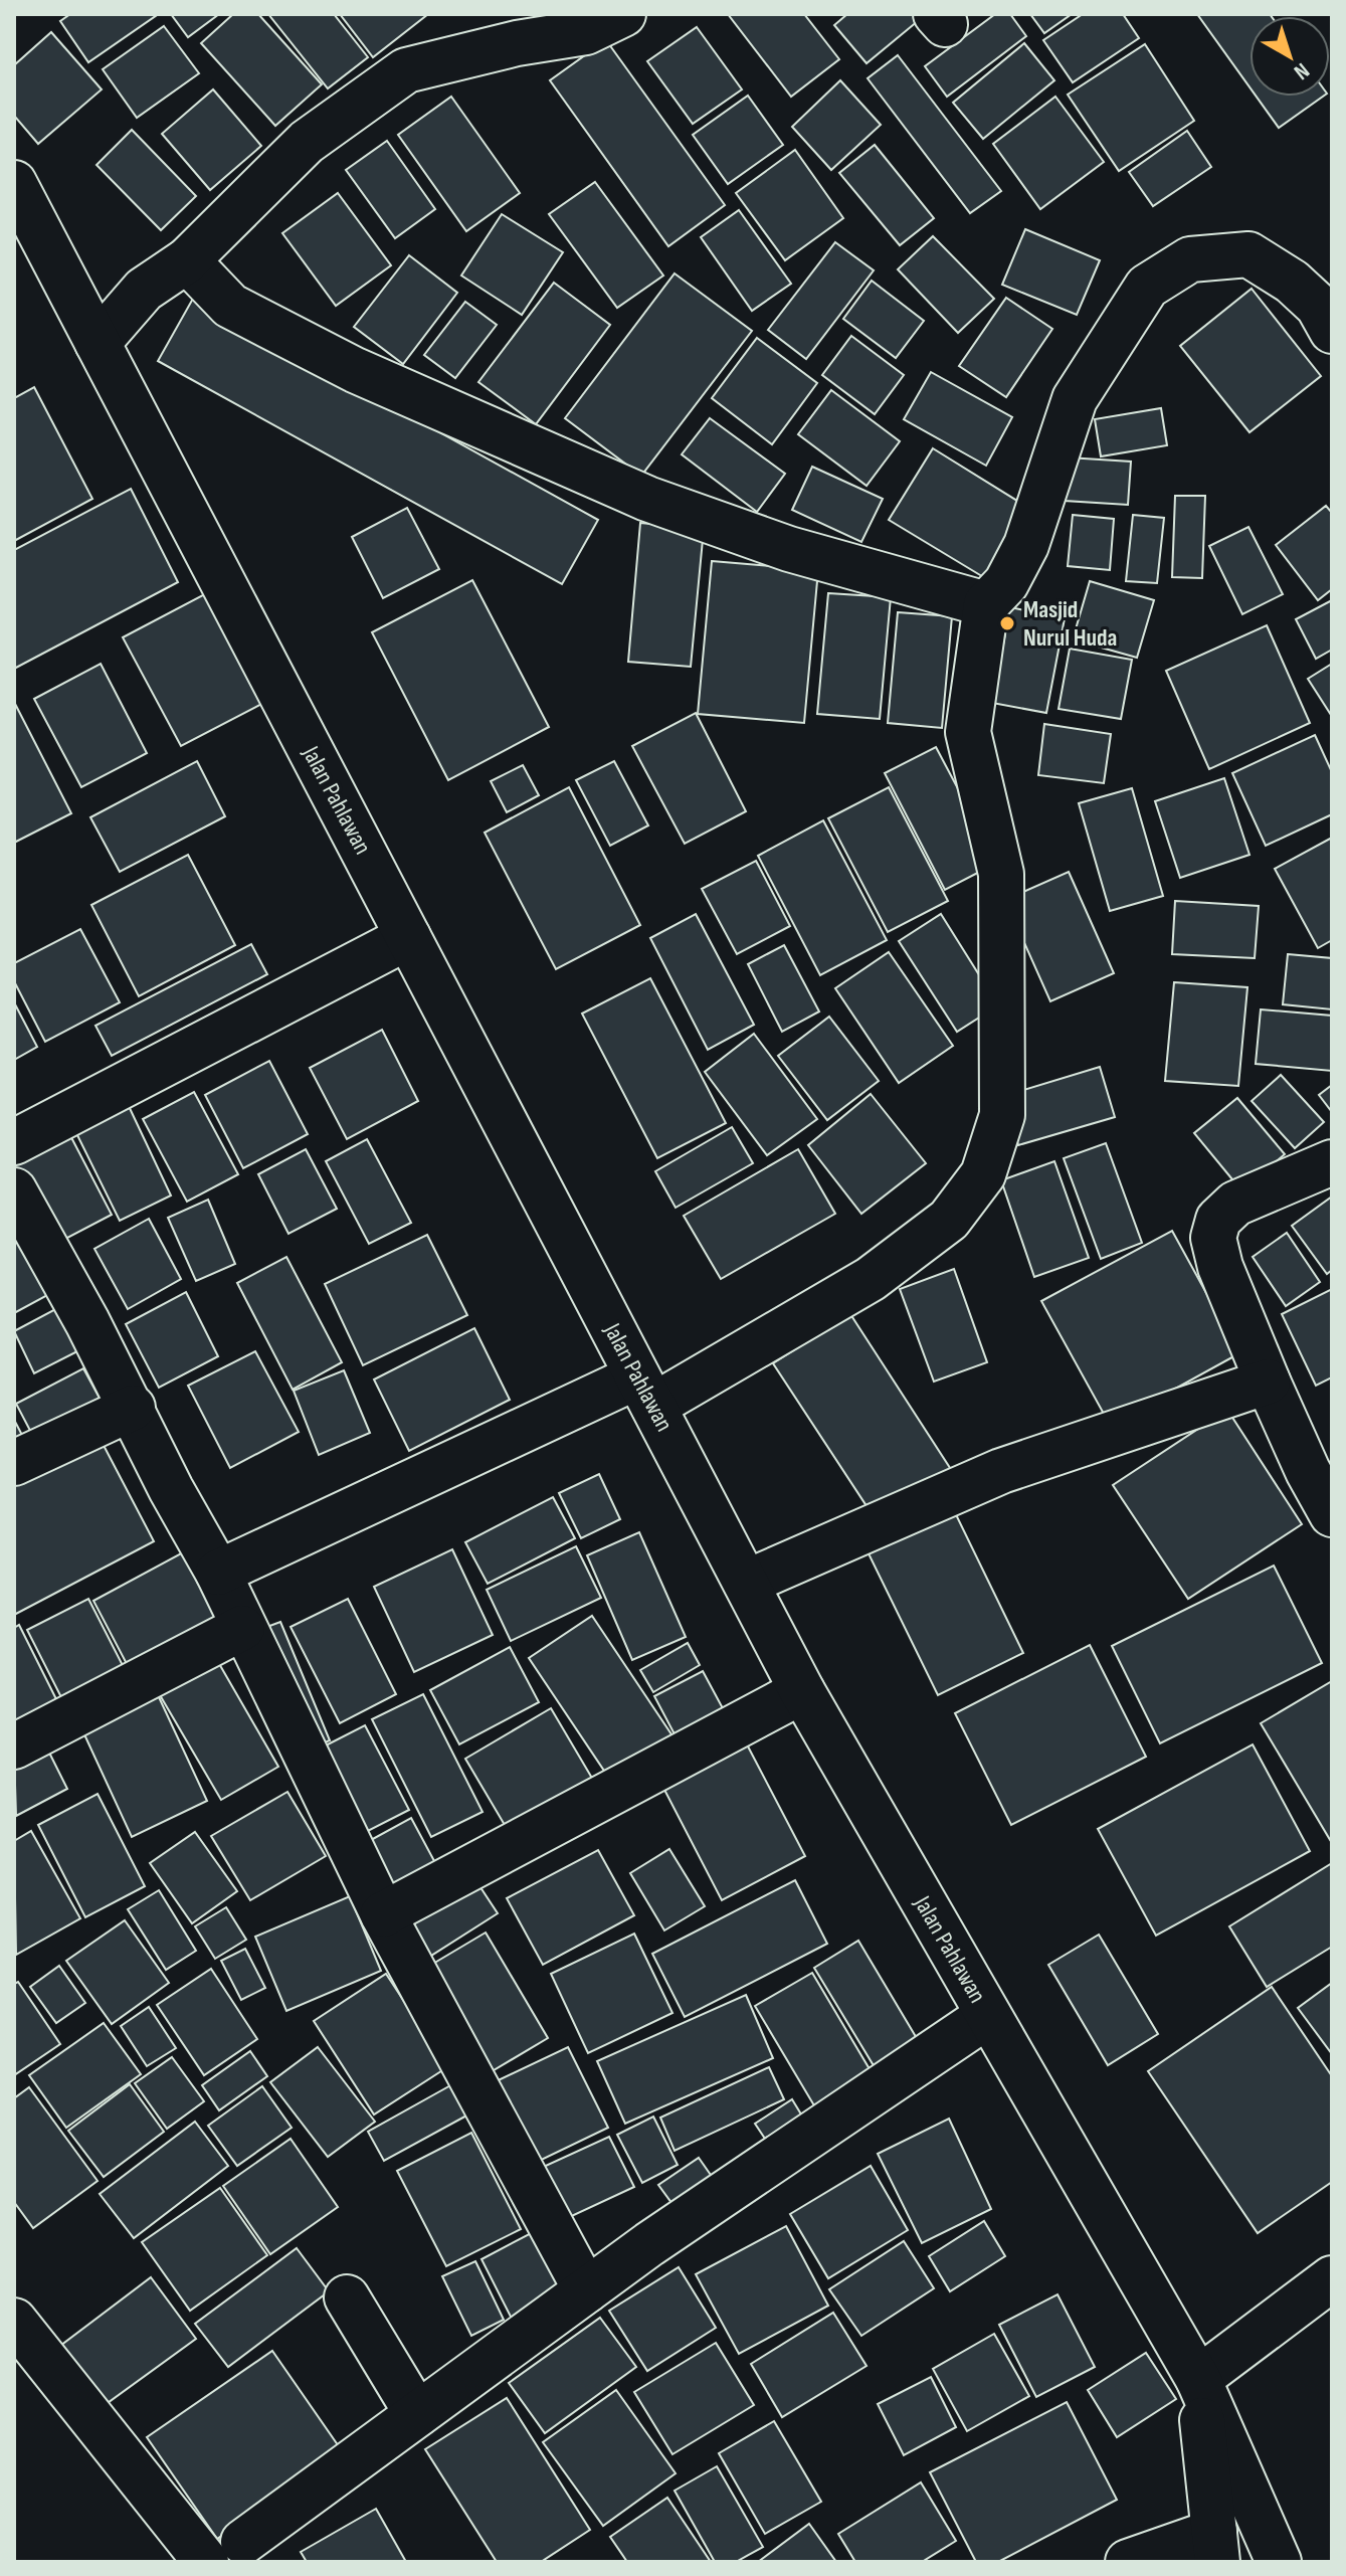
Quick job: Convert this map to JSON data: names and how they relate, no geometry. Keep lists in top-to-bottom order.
{
  "streets": {
    "street": ["Jalan Pahlawan"]
  },
  "places": ["Masjid Nurul Huda"],
  "north": "bottom right"
}
